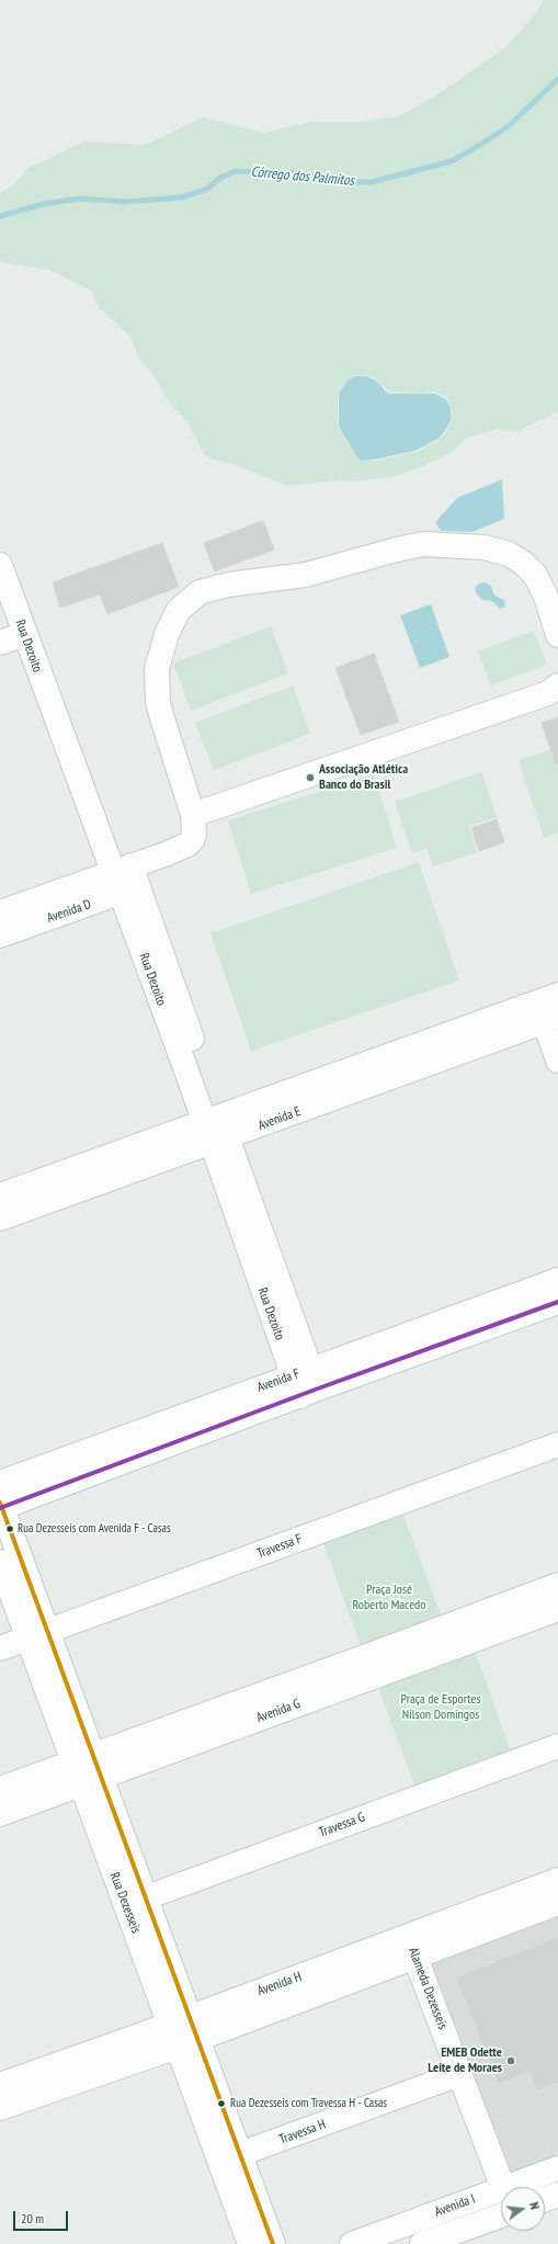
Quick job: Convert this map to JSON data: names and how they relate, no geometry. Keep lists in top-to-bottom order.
{
  "streets": {
    "street": [
      "Rua Dezoito",
      "Avenida D",
      "Avenida E",
      "Avenida F",
      "Travessa F",
      "Avenida G",
      "Travessa G",
      "Rua Dezesseis",
      "Avenida H",
      "Alameda Dezesseis",
      "Travessa H",
      "Avenida I"
    ]
  },
  "crossings": [
    ["Rua Dezoito", "Avenida D"],
    ["Rua Dezoito", "Avenida E"],
    ["Rua Dezoito", "Avenida F"],
    ["Avenida F", "Rua Dezesseis"],
    ["Travessa F", "Rua Dezesseis"],
    ["Avenida G", "Rua Dezesseis"],
    ["Travessa G", "Rua Dezesseis"],
    ["Rua Dezesseis", "Avenida H"],
    ["Rua Dezesseis", "Travessa H"],
    ["Avenida H", "Alameda Dezesseis"],
    ["Alameda Dezesseis", "Travessa H"]
  ],
  "water": ["Córrego dos Palmitos"],
  "parks": ["Praça José Roberto Macedo", "Praça de Esportes Nilson Domingos"],
  "places": [
    "Associação Atlética Banco do Brasil",
    "Rua Dezesseis com Avenida F - Casas",
    "EMEB Odette Leite de Moraes",
    "Rua Dezesseis com Travessa H - Casas"
  ],
  "scale_bar": "20 m",
  "north": "right"
}
